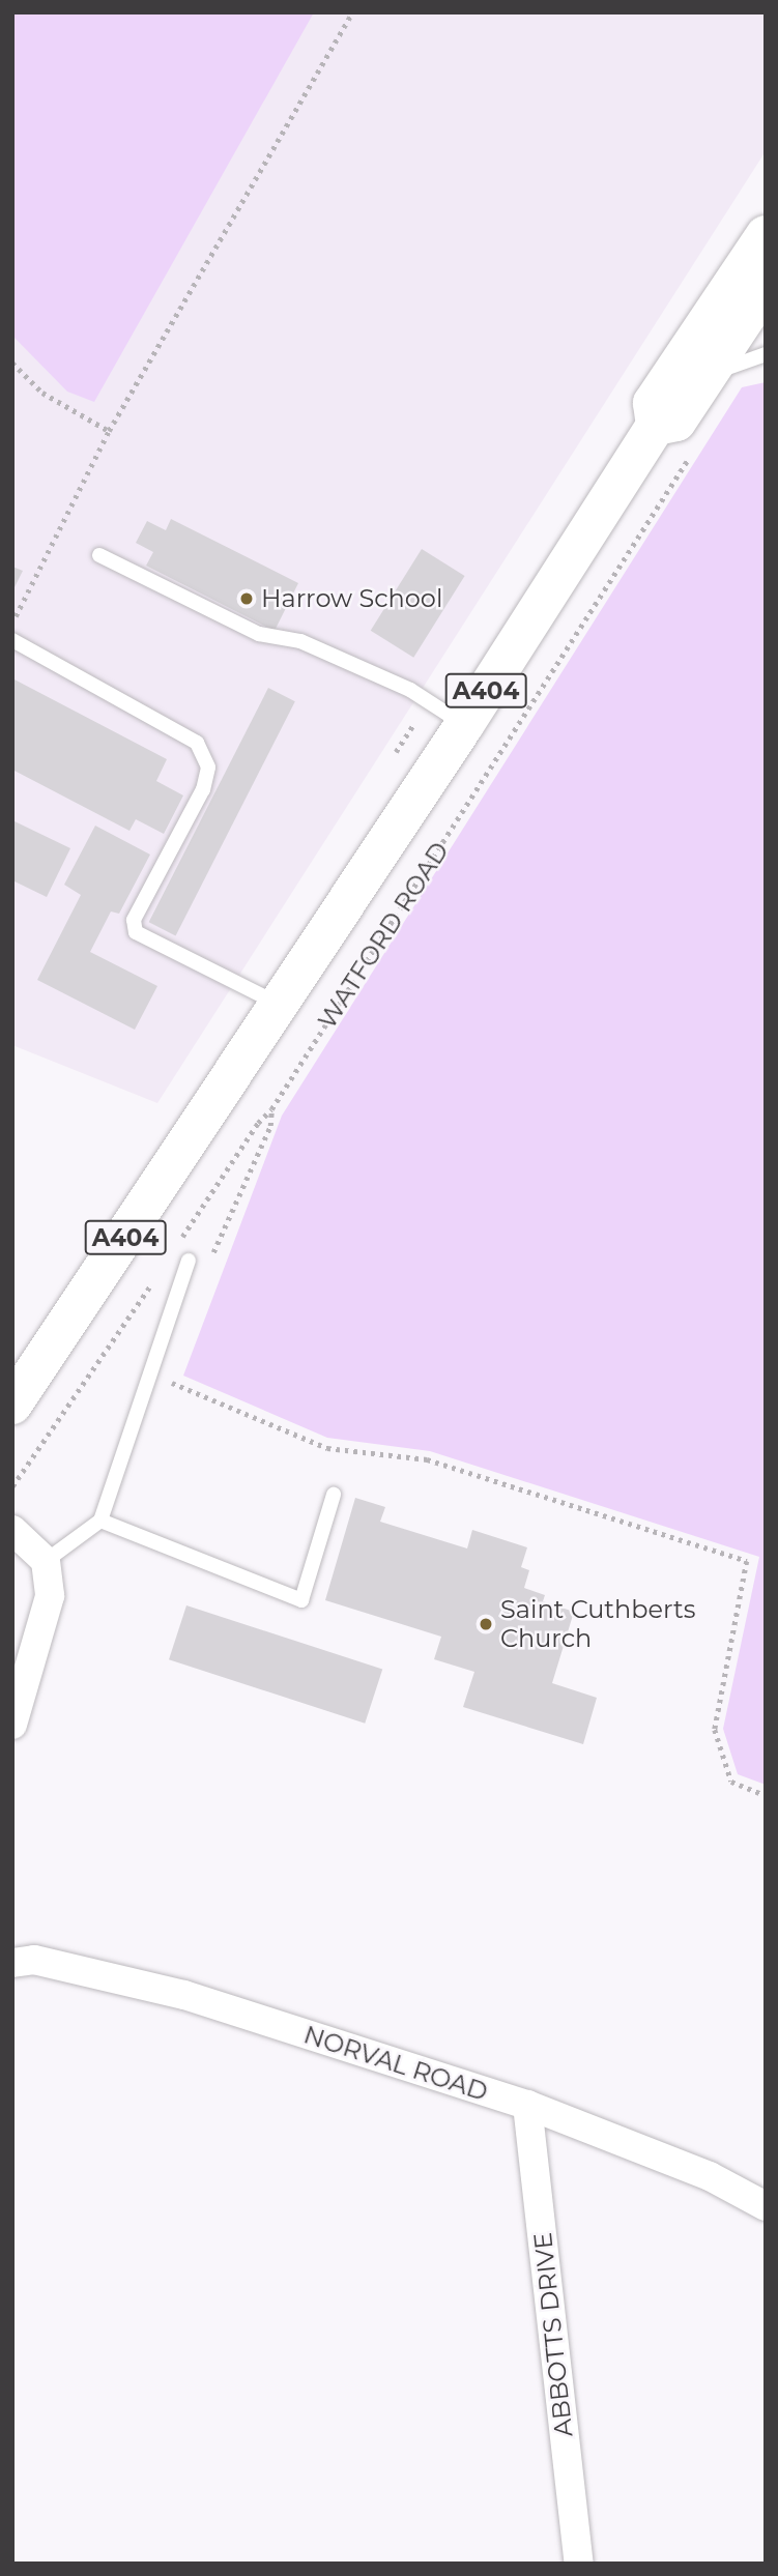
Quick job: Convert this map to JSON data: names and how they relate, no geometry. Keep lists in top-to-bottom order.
{
  "streets": {
    "main road": ["A404", "WATFORD ROAD"],
    "street": ["NORVAL ROAD", "ABBOTTS DRIVE"]
  },
  "crossings": [
    ["NORVAL ROAD", "ABBOTTS DRIVE"]
  ],
  "places": ["Harrow School", "Saint Cuthberts Church"]
}
